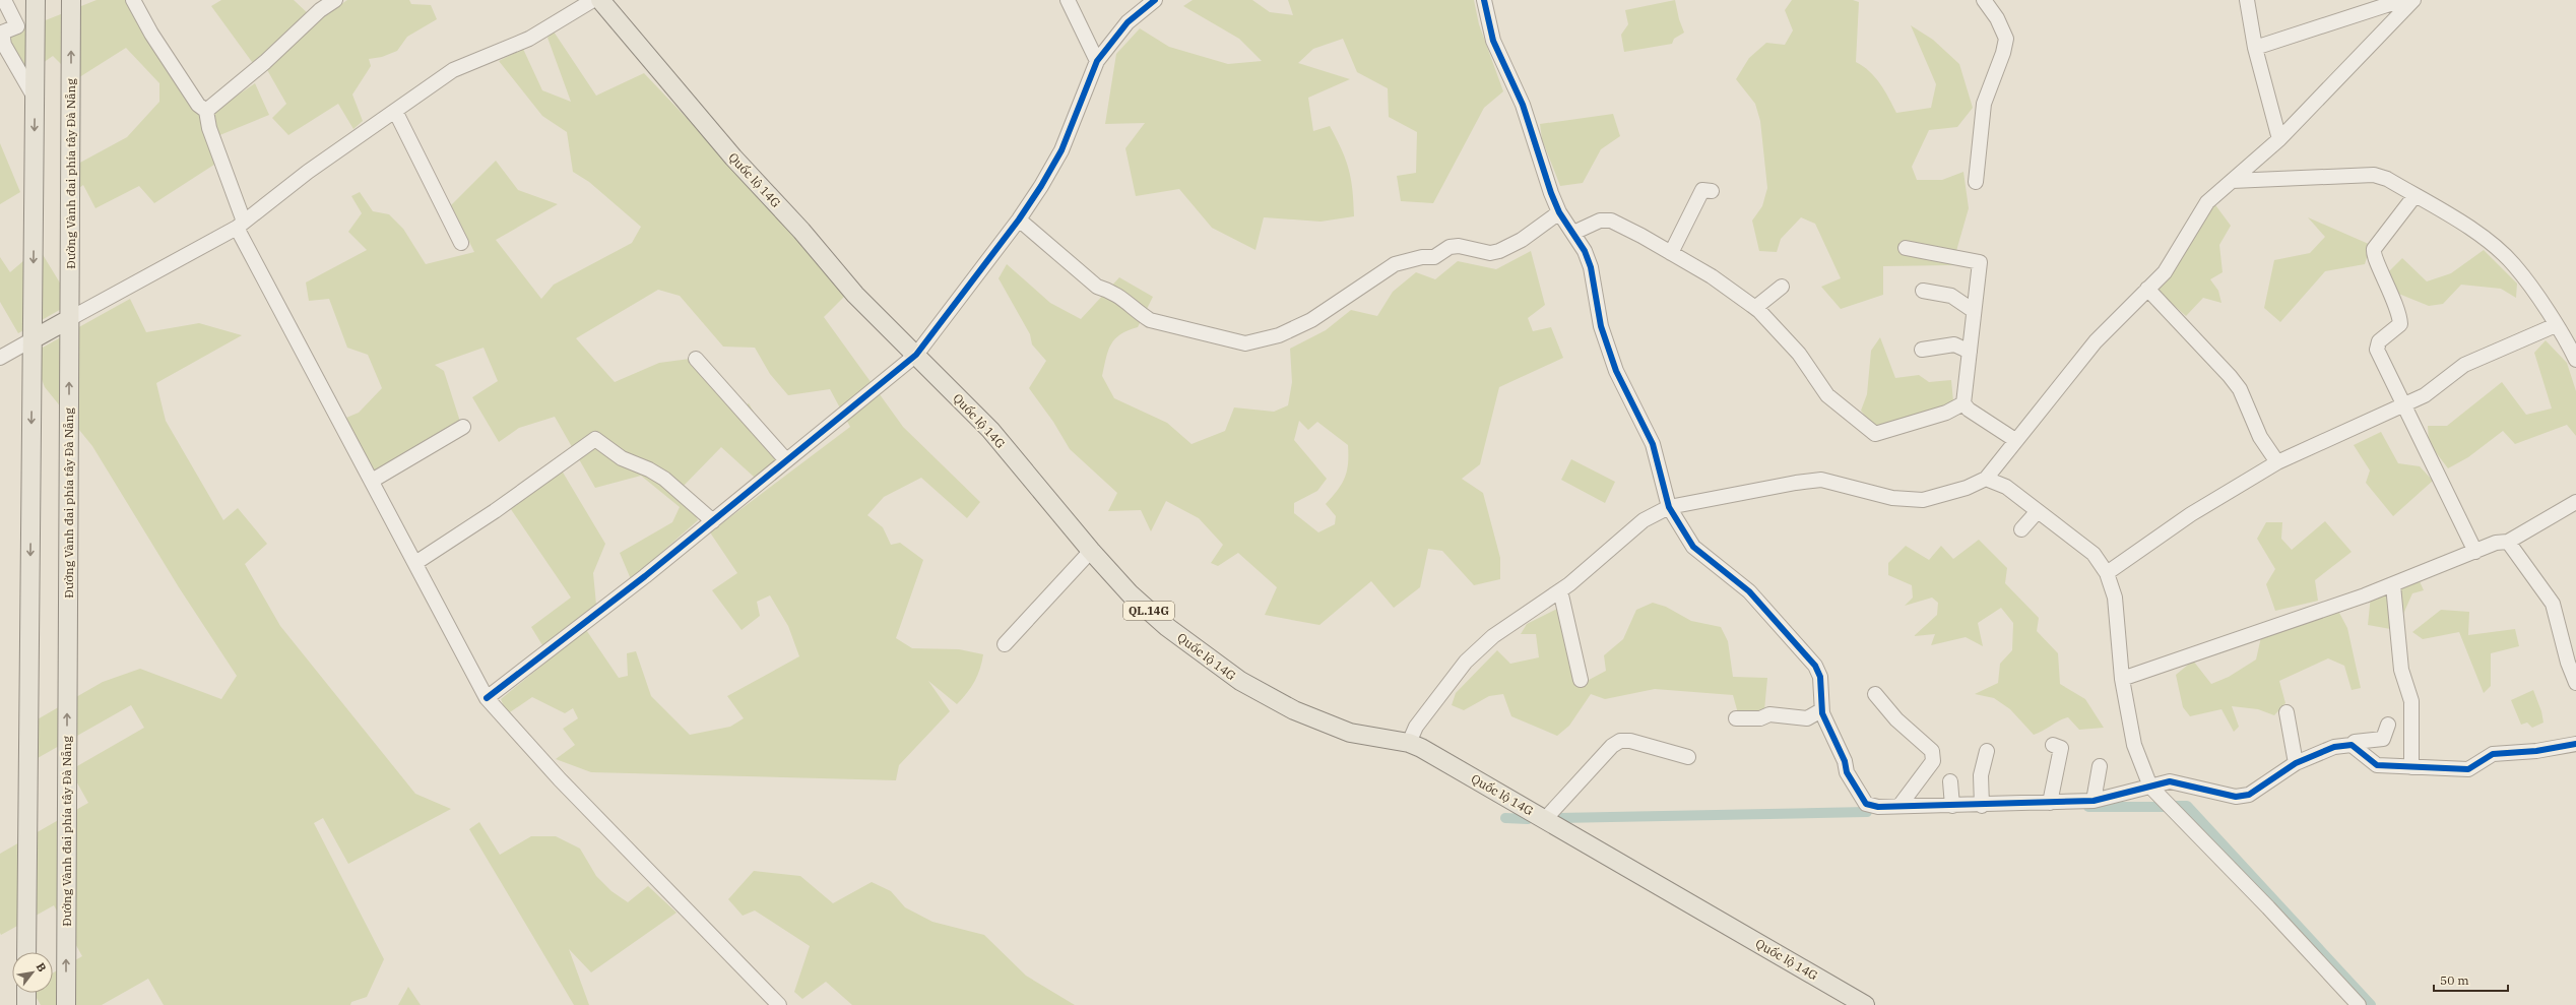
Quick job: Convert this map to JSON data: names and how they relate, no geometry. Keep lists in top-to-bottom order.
{
  "streets": {
    "main road": ["Đường Vành đai phía tây Đà Nẵng", "Quốc lộ 14G", "QL.14G"]
  },
  "scale_bar": "50 m",
  "north": "top right"
}
